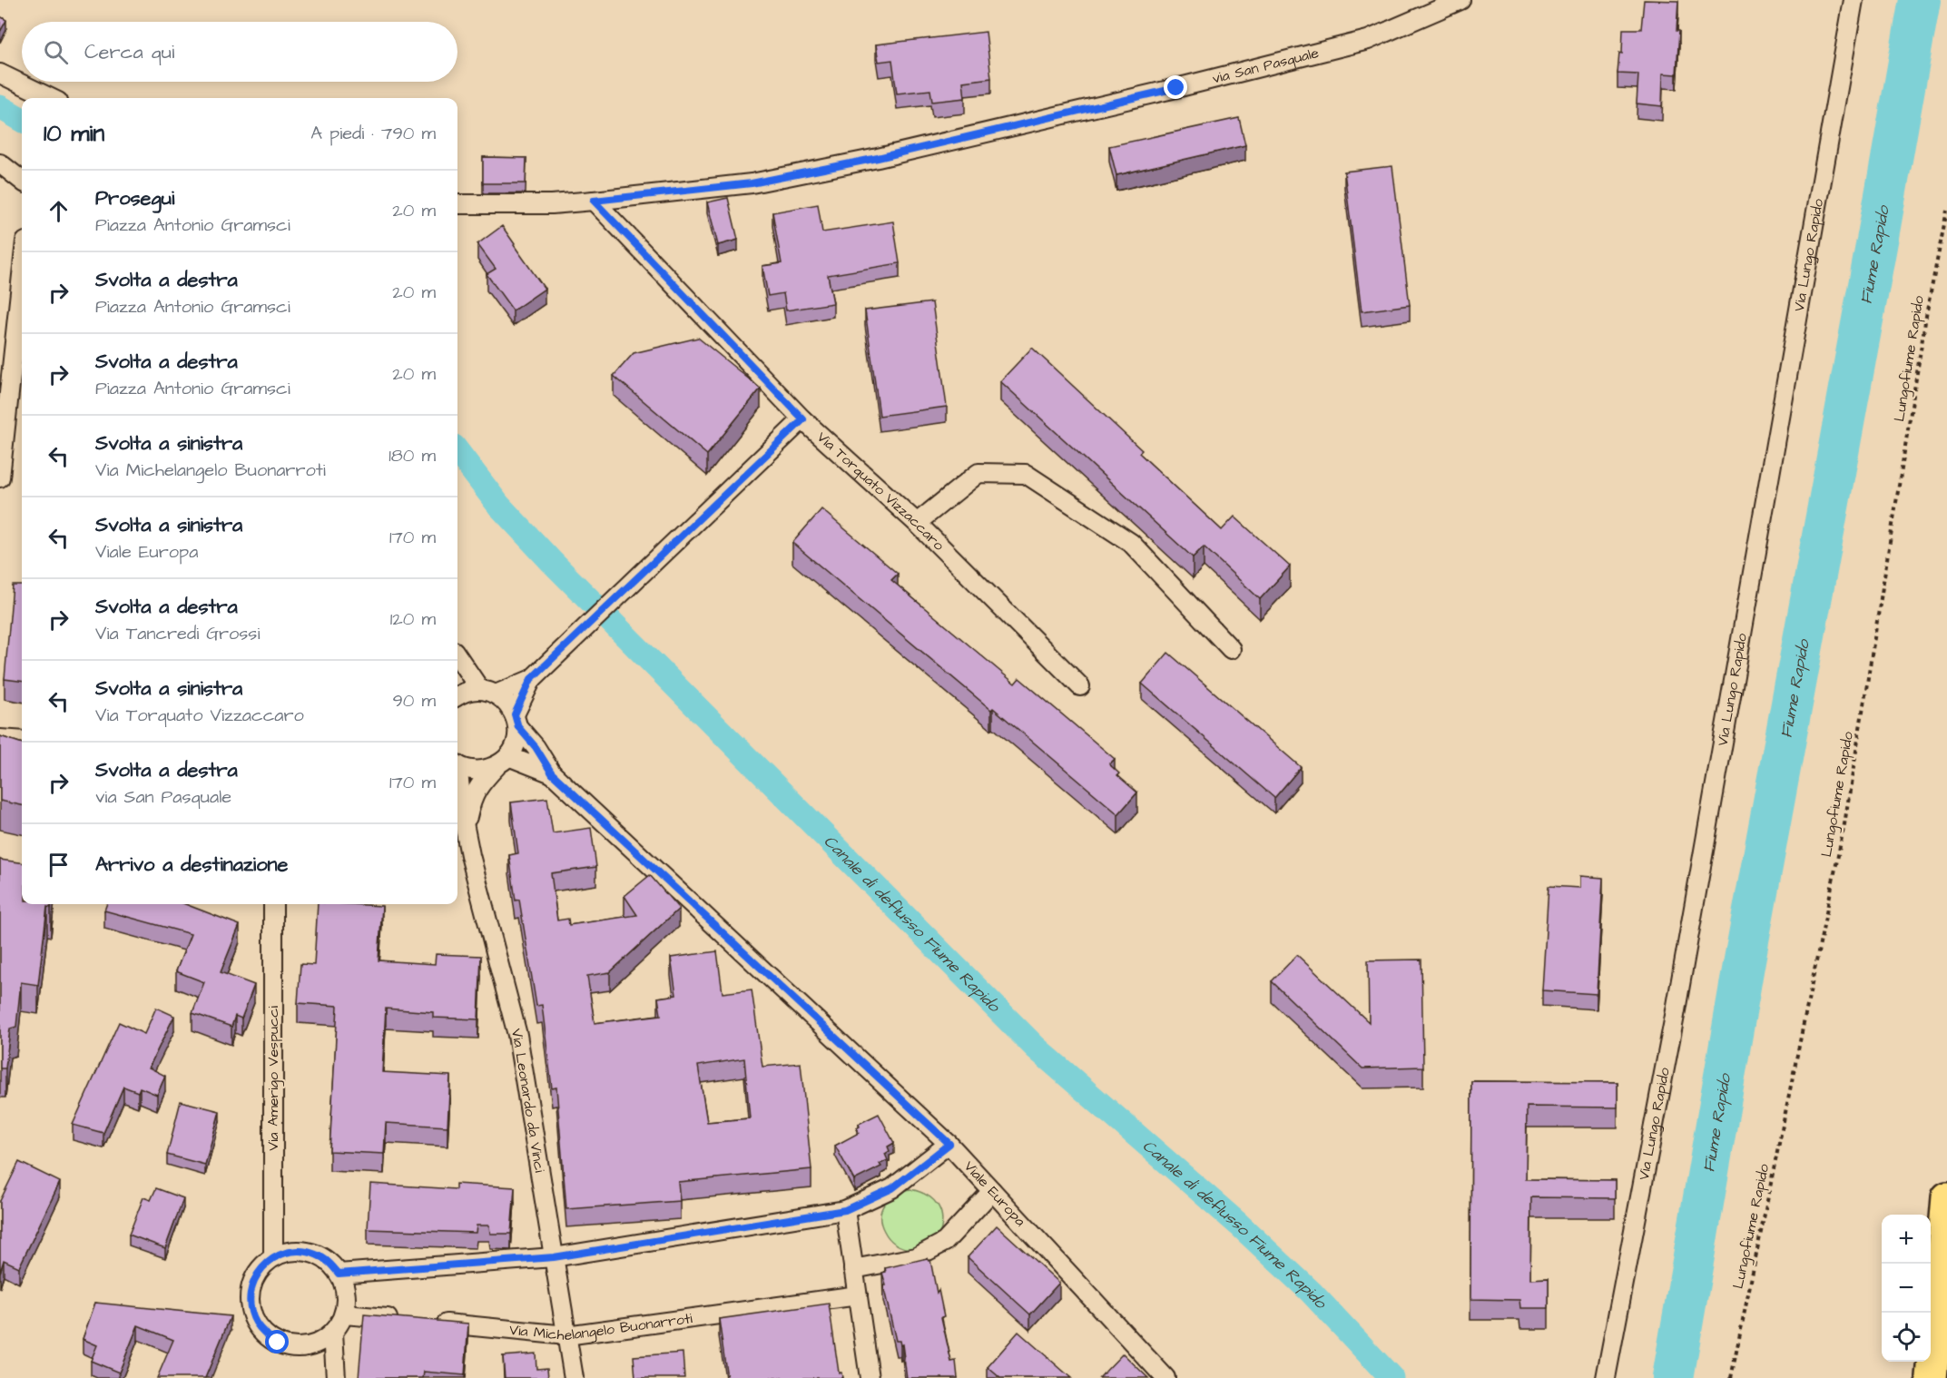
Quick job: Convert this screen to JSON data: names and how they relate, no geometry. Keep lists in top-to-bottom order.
{
  "streets": {
    "street": [
      "via San Pasquale",
      "Via Lungo Rapido",
      "Via Torquato Vizzaccaro",
      "Via Amerigo Vespucci",
      "Via Leonardo da Vinci",
      "Viale Europa",
      "Via Michelangelo Buonarroti"
    ],
    "path": ["Lungofiume Rapido"]
  },
  "crossings": [
    ["via San Pasquale", "Via Torquato Vizzaccaro"],
    ["Via Leonardo da Vinci", "Viale Europa"],
    ["Via Leonardo da Vinci", "Via Michelangelo Buonarroti"]
  ],
  "water": ["Fiume Rapido", "Canale di deflusso Fiume Rapido"],
  "page": {
    "search": "Cerca qui",
    "heading": ["10 min", "A piedi · 790 m"],
    "list": [
      ["Prosegui", "Piazza Antonio Gramsci", "20 m"],
      ["Svolta a destra", "Piazza Antonio Gramsci", "20 m"],
      ["Svolta a destra", "Piazza Antonio Gramsci", "20 m"],
      ["Svolta a sinistra", "Via Michelangelo Buonarroti", "180 m"],
      ["Svolta a sinistra", "Viale Europa", "170 m"],
      ["Svolta a destra", "Via Tancredi Grossi", "120 m"],
      ["Svolta a sinistra", "Via Torquato Vizzaccaro", "90 m"],
      ["Svolta a destra", "via San Pasquale", "170 m"],
      "Arrivo a destinazione"
    ],
    "map_buttons": ["+", "−"]
  }
}
